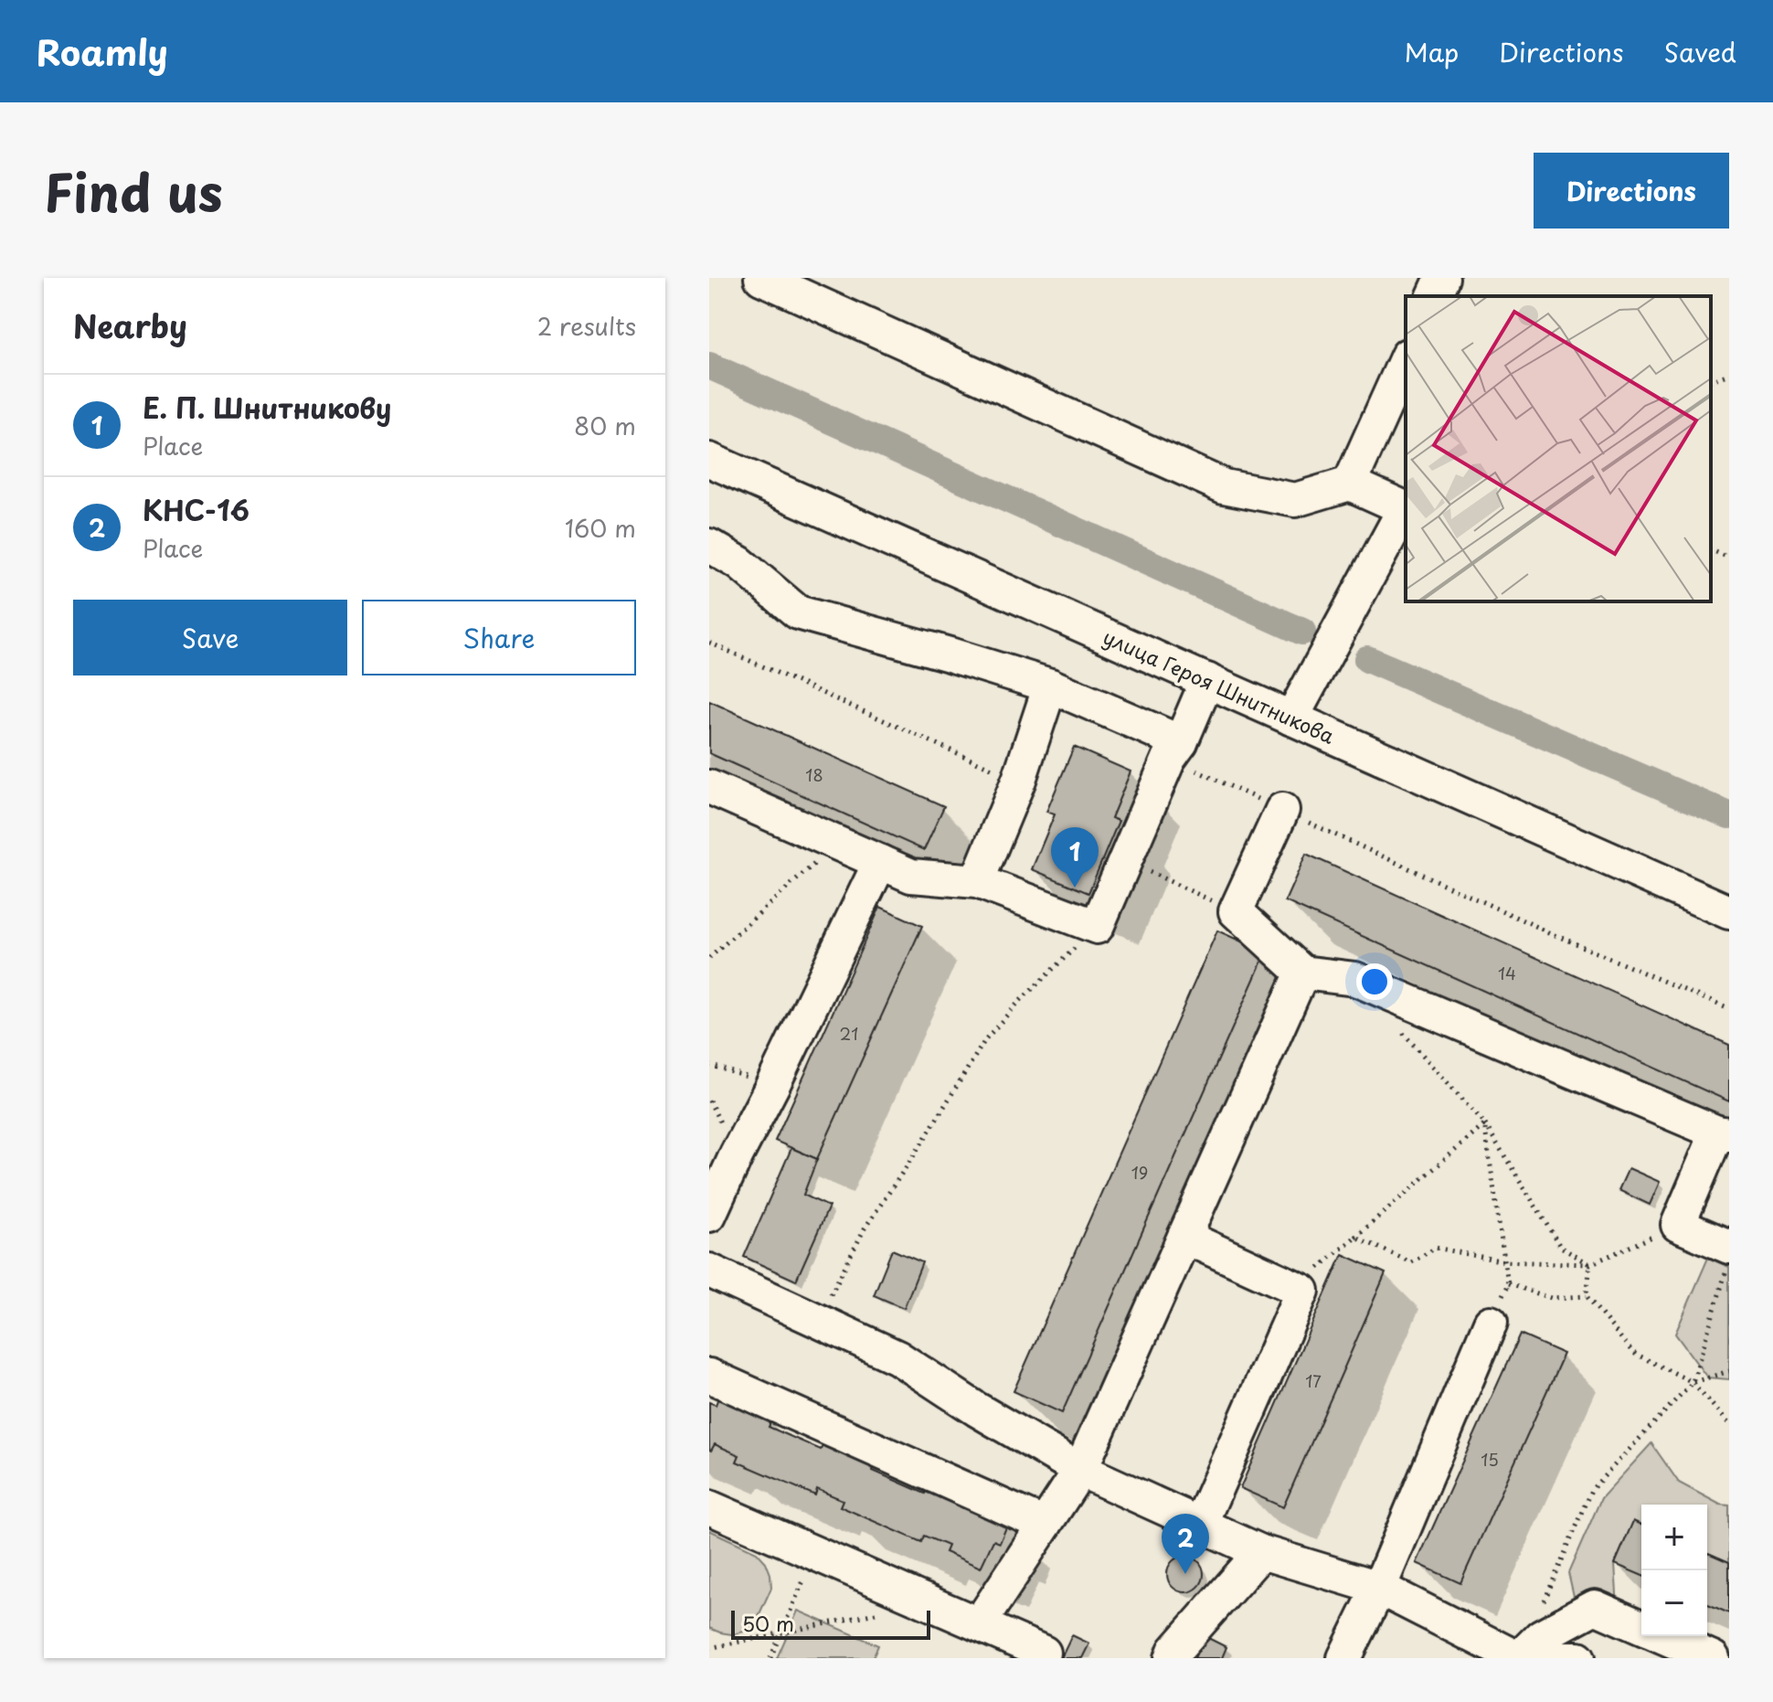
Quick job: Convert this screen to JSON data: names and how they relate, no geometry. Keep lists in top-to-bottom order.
{
  "streets": {
    "street": ["улица Героя Шнитникова"]
  },
  "house_numbers": [
    "18",
    "14",
    "21",
    "19",
    "17",
    "15"
  ],
  "scale_bar": "50 m",
  "page": {
    "header": "Roamly",
    "nav": ["Map", "Directions", "Saved"],
    "title": "Find us",
    "buttons": [
      "Directions",
      ["Save", "Share"]
    ],
    "heading": ["Nearby", "2 results"],
    "list": [
      {
        "mark": "1",
        "name": "Е. П. Шнитникову",
        "note": "Place",
        "value": "80 m"
      },
      {
        "mark": "2",
        "name": "КНС-16",
        "note": "Place",
        "value": "160 m"
      }
    ],
    "pins": ["1", "2"],
    "map_buttons": ["+", "−"],
    "scale": "50 m"
  }
}
